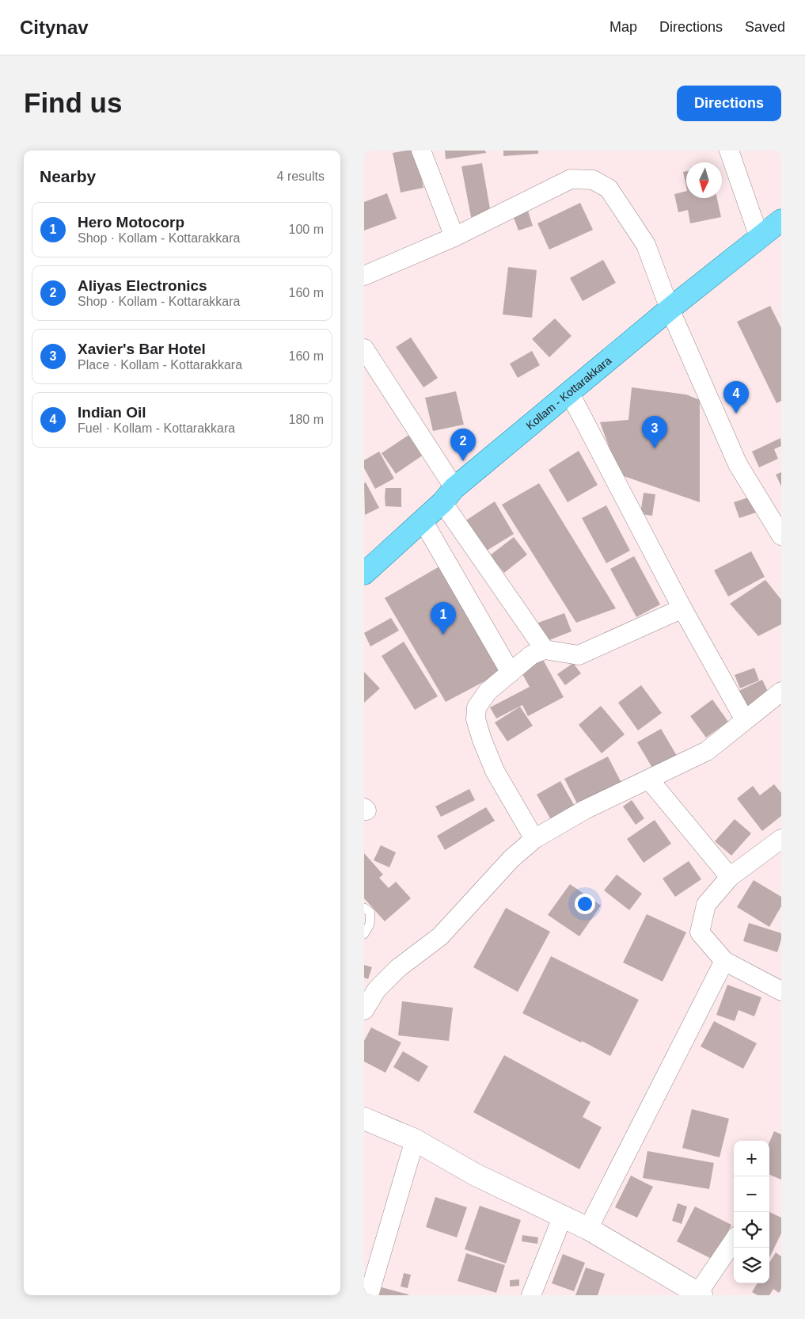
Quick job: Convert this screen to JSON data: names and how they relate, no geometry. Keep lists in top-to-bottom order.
{
  "streets": {
    "main road": ["Kollam - Kottarakkara"]
  },
  "north": "bottom",
  "page": {
    "header": "Citynav",
    "nav": ["Map", "Directions", "Saved"],
    "buttons": "Directions",
    "title": "Find us",
    "heading": ["Nearby", "4 results"],
    "list": [
      {
        "mark": "1",
        "name": "Hero Motocorp",
        "note": "Shop · Kollam - Kottarakkara",
        "value": "100 m"
      },
      {
        "mark": "2",
        "name": "Aliyas Electronics",
        "note": "Shop · Kollam - Kottarakkara",
        "value": "160 m"
      },
      {
        "mark": "3",
        "name": "Xavier's Bar Hotel",
        "note": "Place · Kollam - Kottarakkara",
        "value": "160 m"
      },
      {
        "mark": "4",
        "name": "Indian Oil",
        "note": "Fuel · Kollam - Kottarakkara",
        "value": "180 m"
      }
    ],
    "pins": [
      "4",
      "3",
      "2",
      "1"
    ],
    "map_buttons": ["+", "−"]
  }
}
